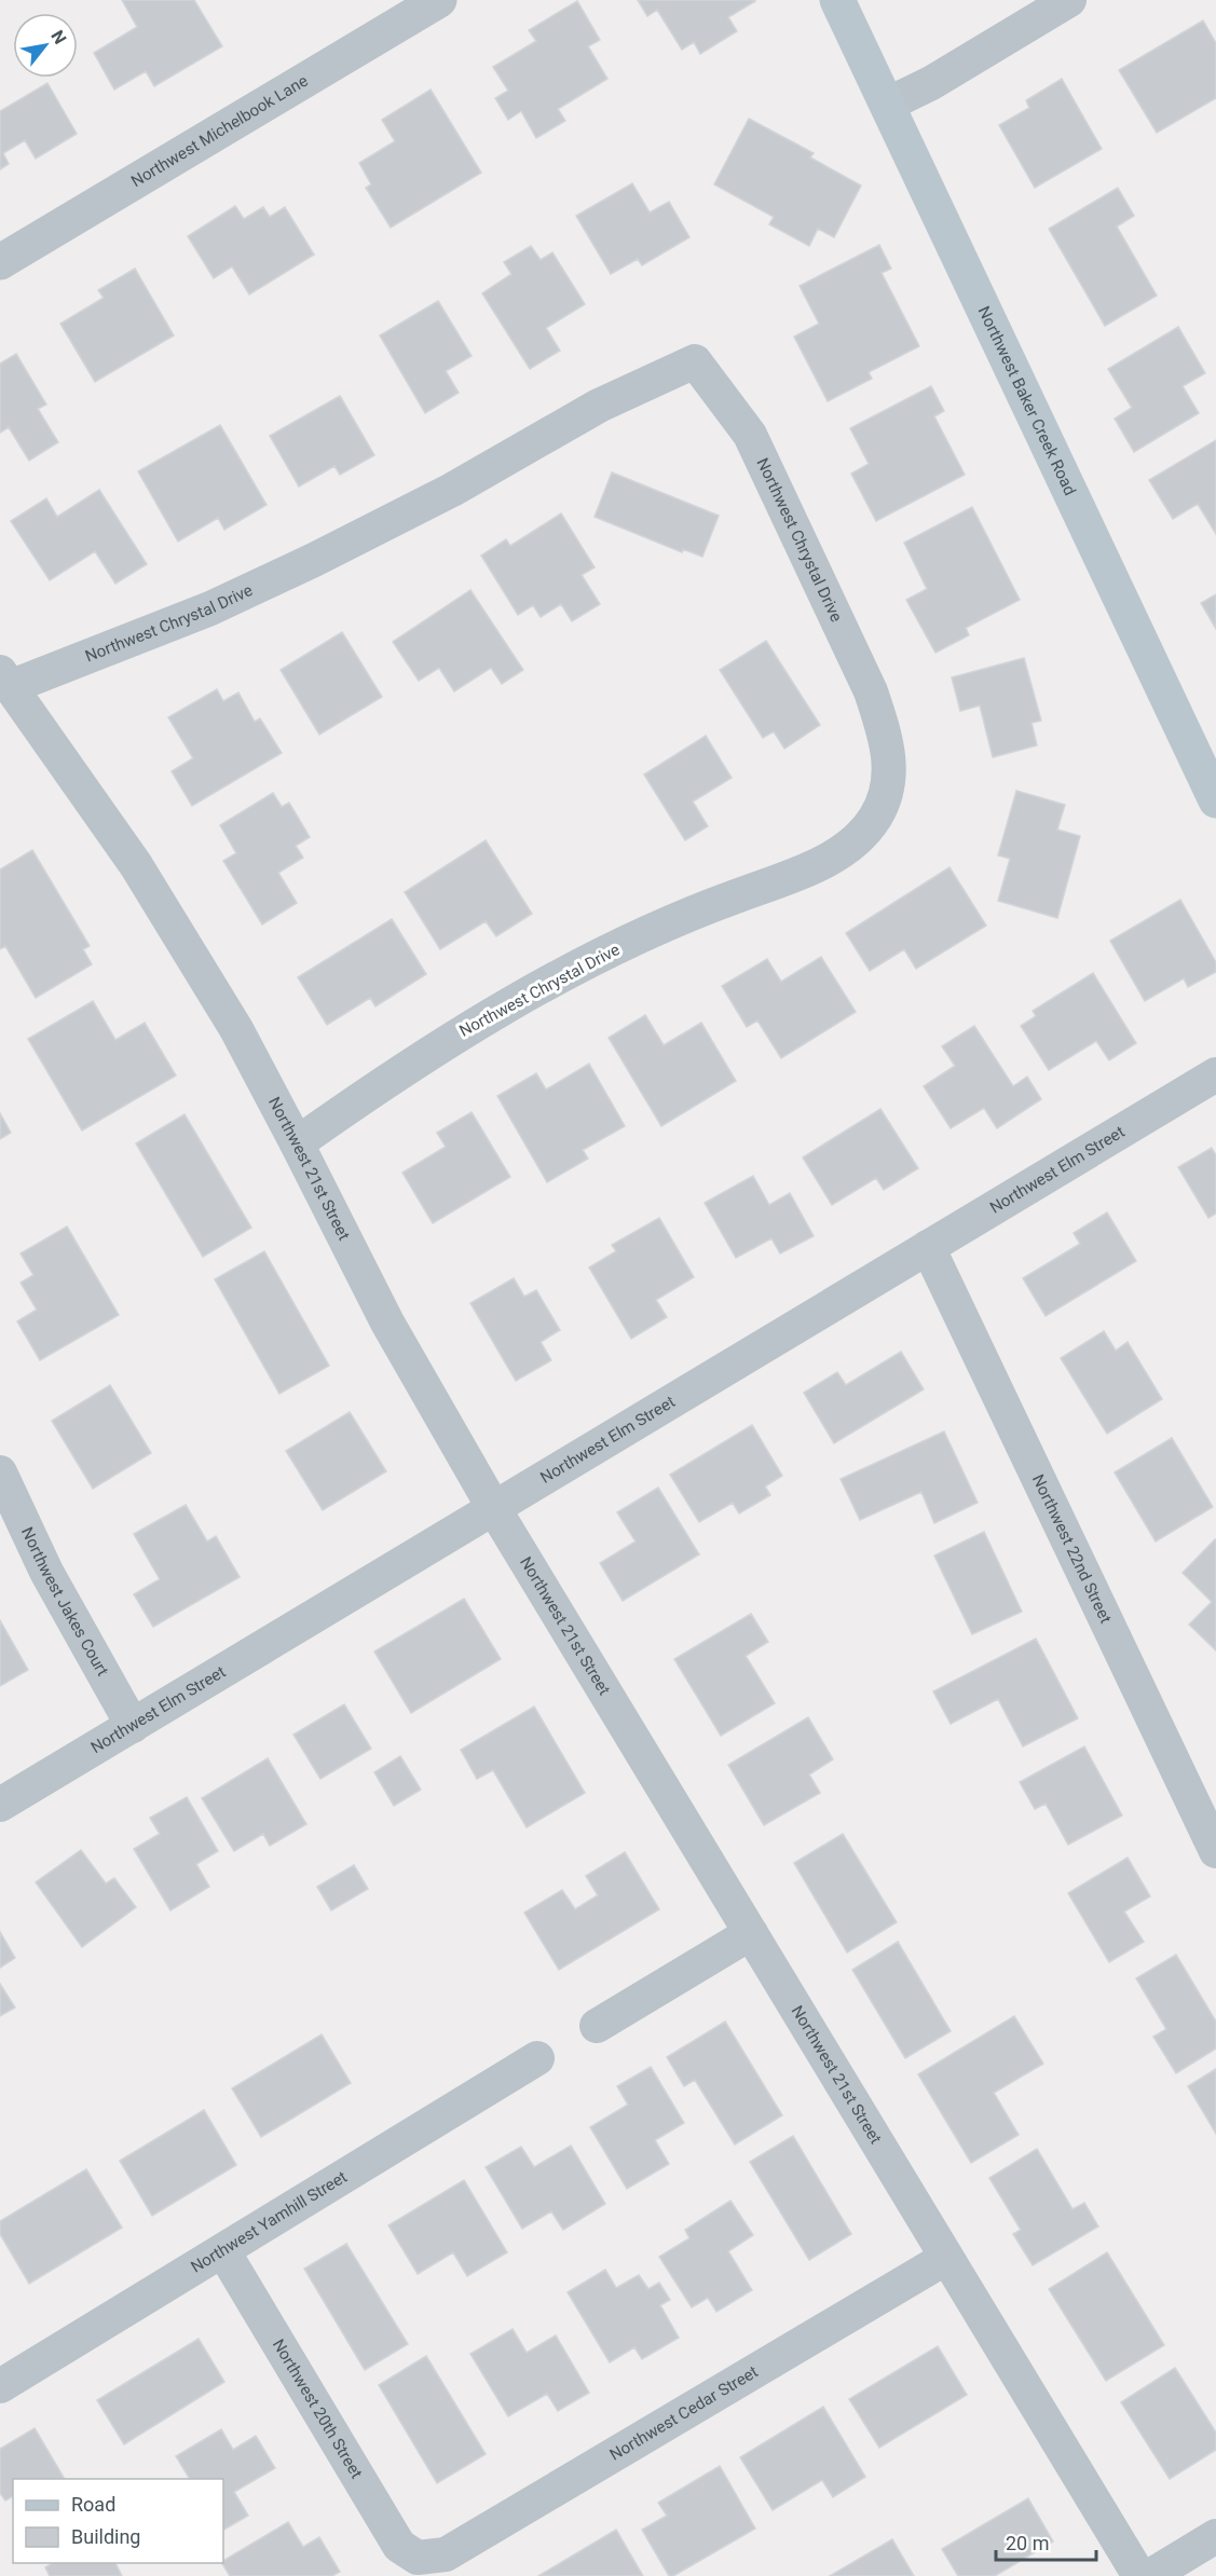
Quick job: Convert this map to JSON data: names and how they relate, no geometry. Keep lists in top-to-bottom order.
{
  "streets": {
    "main road": ["Northwest Baker Creek Road"],
    "street": [
      "Northwest Michelbook Lane",
      "Northwest Chrystal Drive",
      "Northwest 21st Street",
      "Northwest Elm Street",
      "Northwest 22nd Street",
      "Northwest Jakes Court",
      "Northwest Yamhill Street",
      "Northwest 20th Street",
      "Northwest Cedar Street"
    ]
  },
  "crossings": [
    ["Northwest Chrystal Drive", "Northwest 21st Street"],
    ["Northwest 21st Street", "Northwest Elm Street"],
    ["Northwest 21st Street", "Northwest Cedar Street"],
    ["Northwest Elm Street", "Northwest 22nd Street"],
    ["Northwest Elm Street", "Northwest Jakes Court"],
    ["Northwest Yamhill Street", "Northwest 20th Street"],
    ["Northwest 20th Street", "Northwest Cedar Street"]
  ],
  "legend": ["Road", "Building"],
  "scale_bar": "20 m",
  "north": "top right"
}
